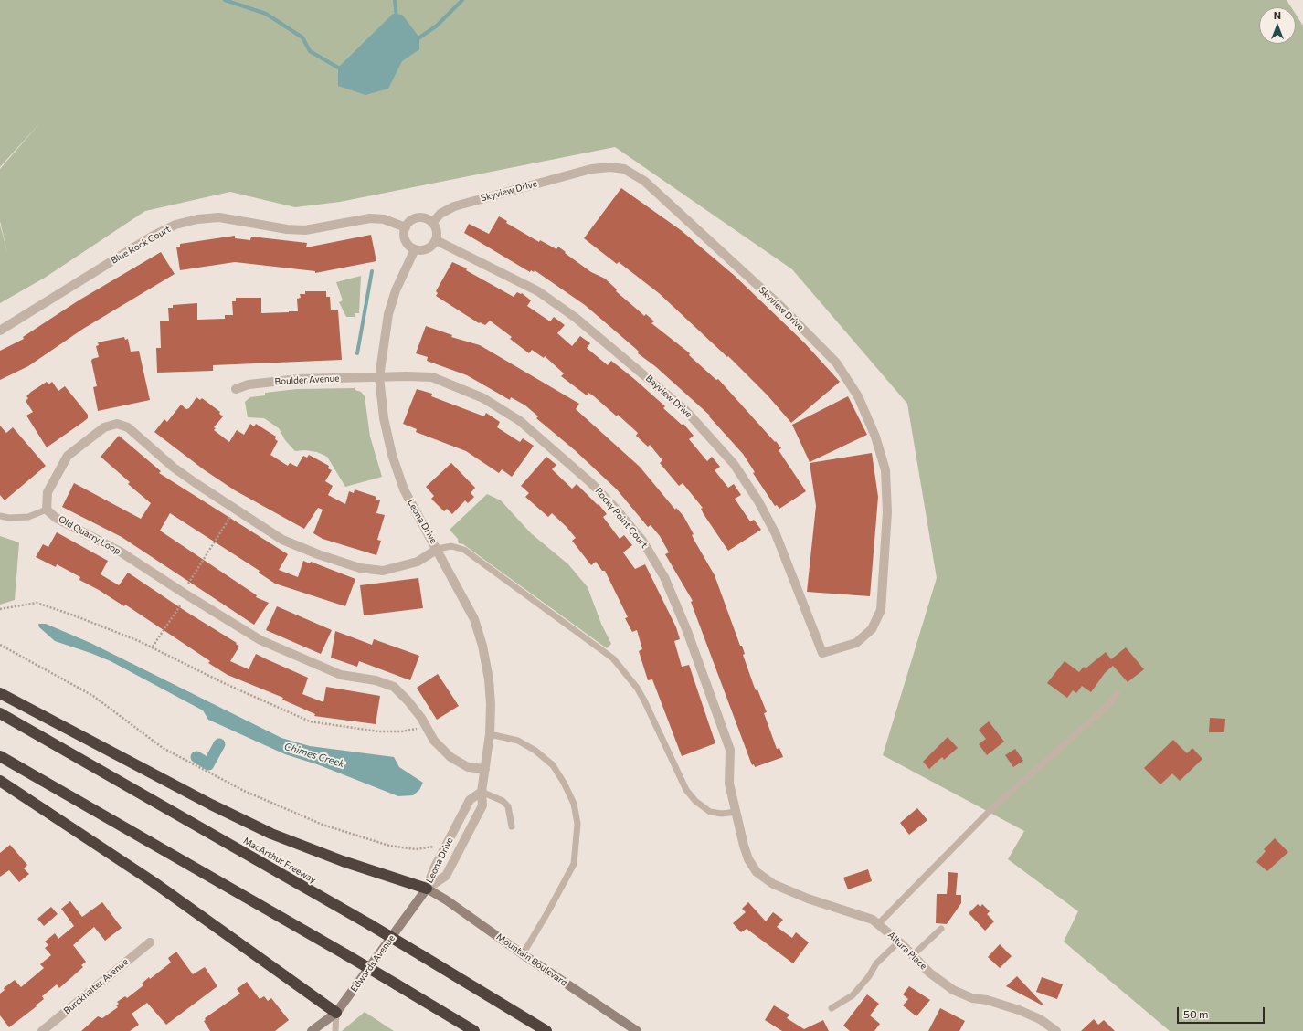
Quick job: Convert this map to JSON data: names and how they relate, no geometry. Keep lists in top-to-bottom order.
{
  "streets": {
    "highway": ["MacArthur Freeway"],
    "main road": ["Mountain Boulevard", "Edwards Avenue"],
    "street": [
      "Skyview Drive",
      "Blue Rock Court",
      "Boulder Avenue",
      "Bayview Drive",
      "Rocky Point Court",
      "Leona Drive",
      "Old Quarry Loop",
      "Altura Place",
      "Burckhalter Avenue"
    ]
  },
  "crossings": [
    ["Skyview Drive", "Blue Rock Court"],
    ["Skyview Drive", "Bayview Drive"],
    ["Skyview Drive", "Leona Drive"],
    ["Blue Rock Court", "Bayview Drive"],
    ["Blue Rock Court", "Leona Drive"],
    ["Boulder Avenue", "Rocky Point Court"],
    ["Boulder Avenue", "Leona Drive"],
    ["Bayview Drive", "Leona Drive"],
    ["Rocky Point Court", "Leona Drive"],
    ["Rocky Point Court", "Altura Place"],
    ["Leona Drive", "Old Quarry Loop"],
    ["Leona Drive", "Mountain Boulevard"],
    ["Leona Drive", "Edwards Avenue"],
    ["Mountain Boulevard", "Edwards Avenue"]
  ],
  "water": ["Chimes Creek"],
  "scale_bar": "50 m",
  "north": "top"
}
